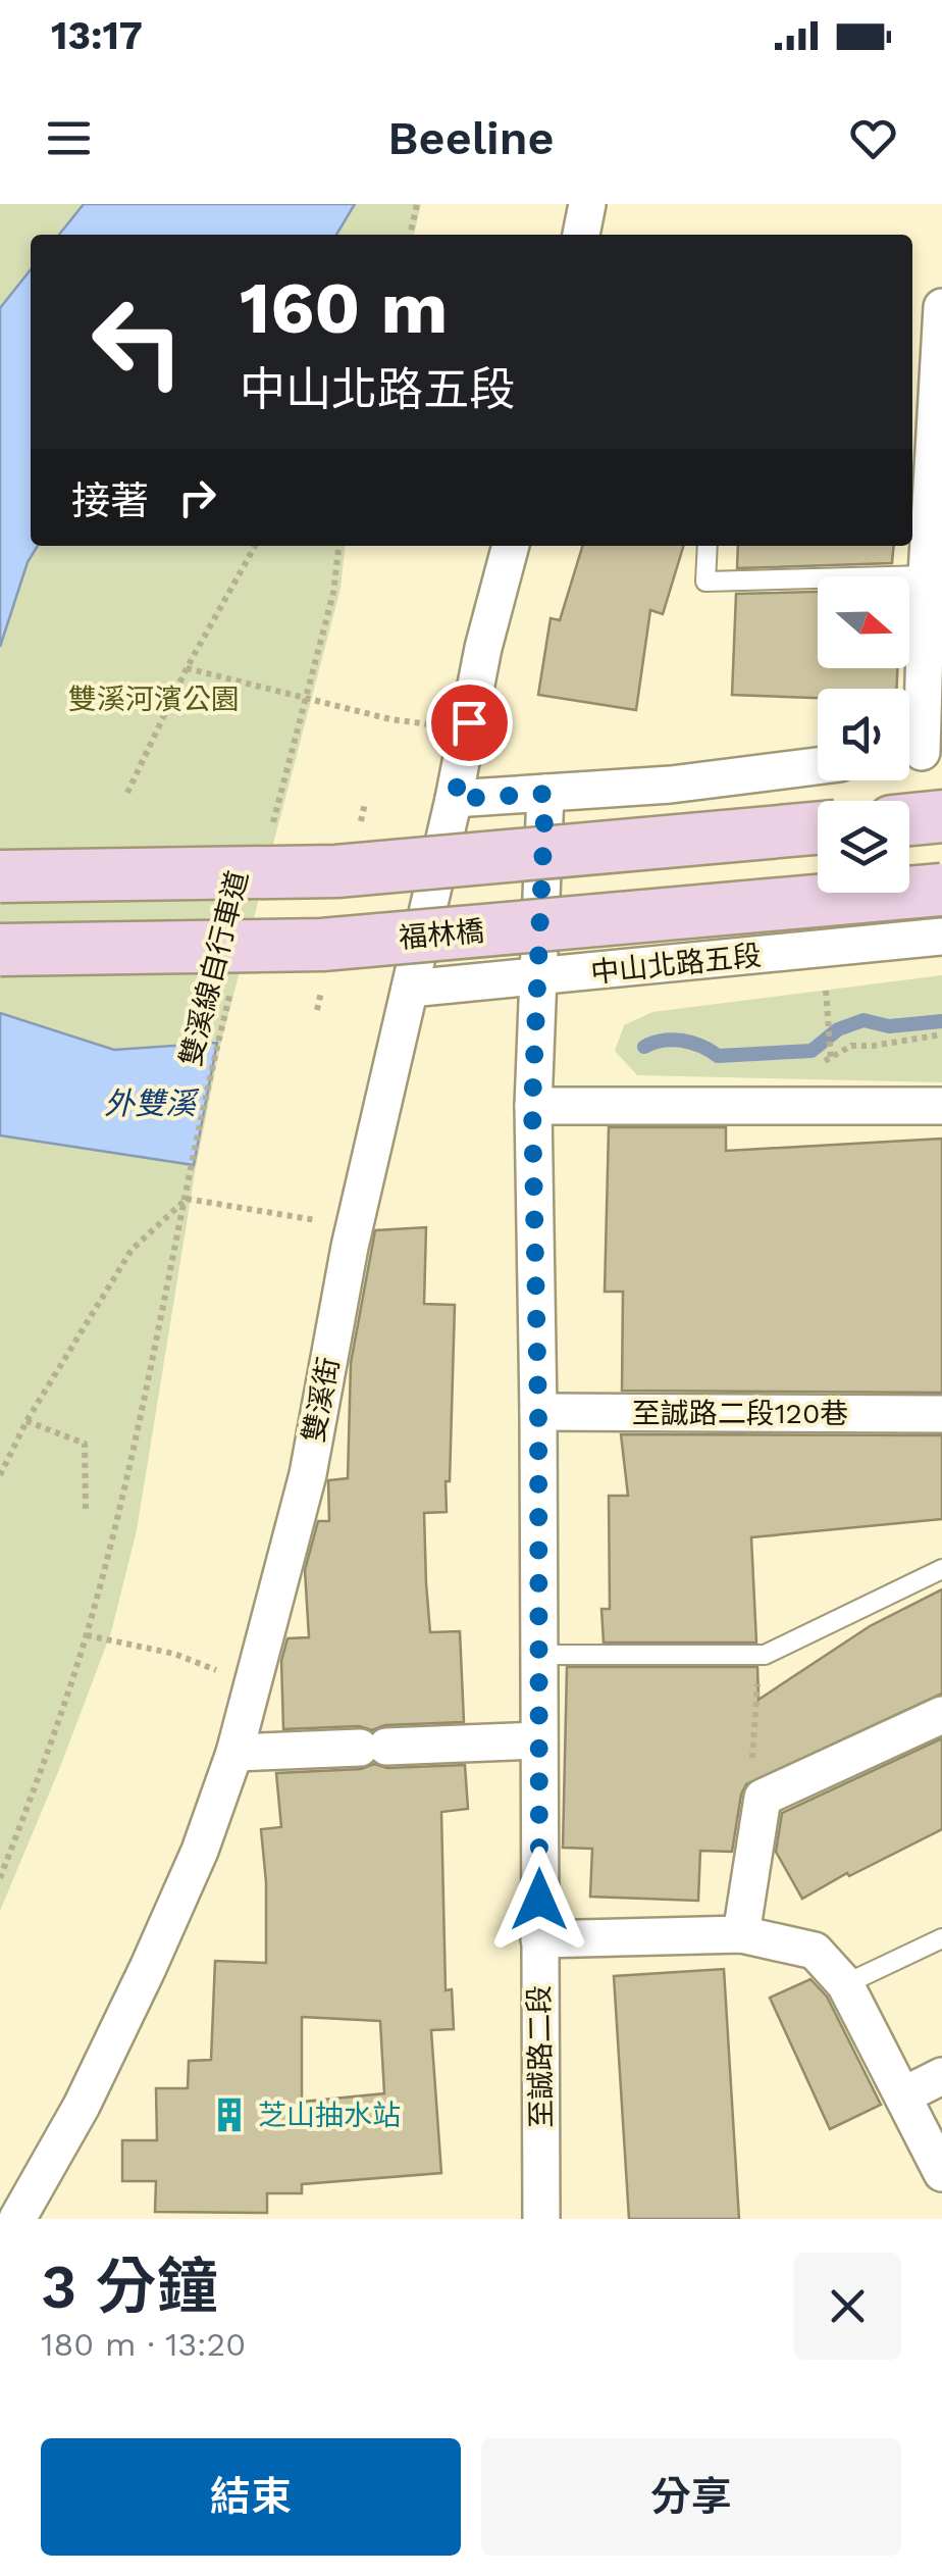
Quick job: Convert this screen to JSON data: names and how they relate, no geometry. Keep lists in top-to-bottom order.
{
  "streets": {
    "main road": ["福林橋"],
    "street": [
      "中山北路五段",
      "雙溪街",
      "至誠路二段120巷",
      "至誠路二段"
    ],
    "path": ["雙溪線自行車道"]
  },
  "crossings": [
    ["中山北路五段", "雙溪街"],
    ["中山北路五段", "至誠路二段"],
    ["至誠路二段120巷", "至誠路二段"]
  ],
  "water": ["外雙溪"],
  "parks": ["雙溪河濱公園"],
  "places": {
    "building": ["芝山抽水站"]
  },
  "north": "right",
  "page": {
    "status": "13:17",
    "header": "Beeline",
    "turn": ["160 m", "中山北路五段"],
    "then": "接著",
    "heading": ["3 分鐘", "180 m · 13:20"],
    "buttons": ["結束", "分享"]
  }
}
